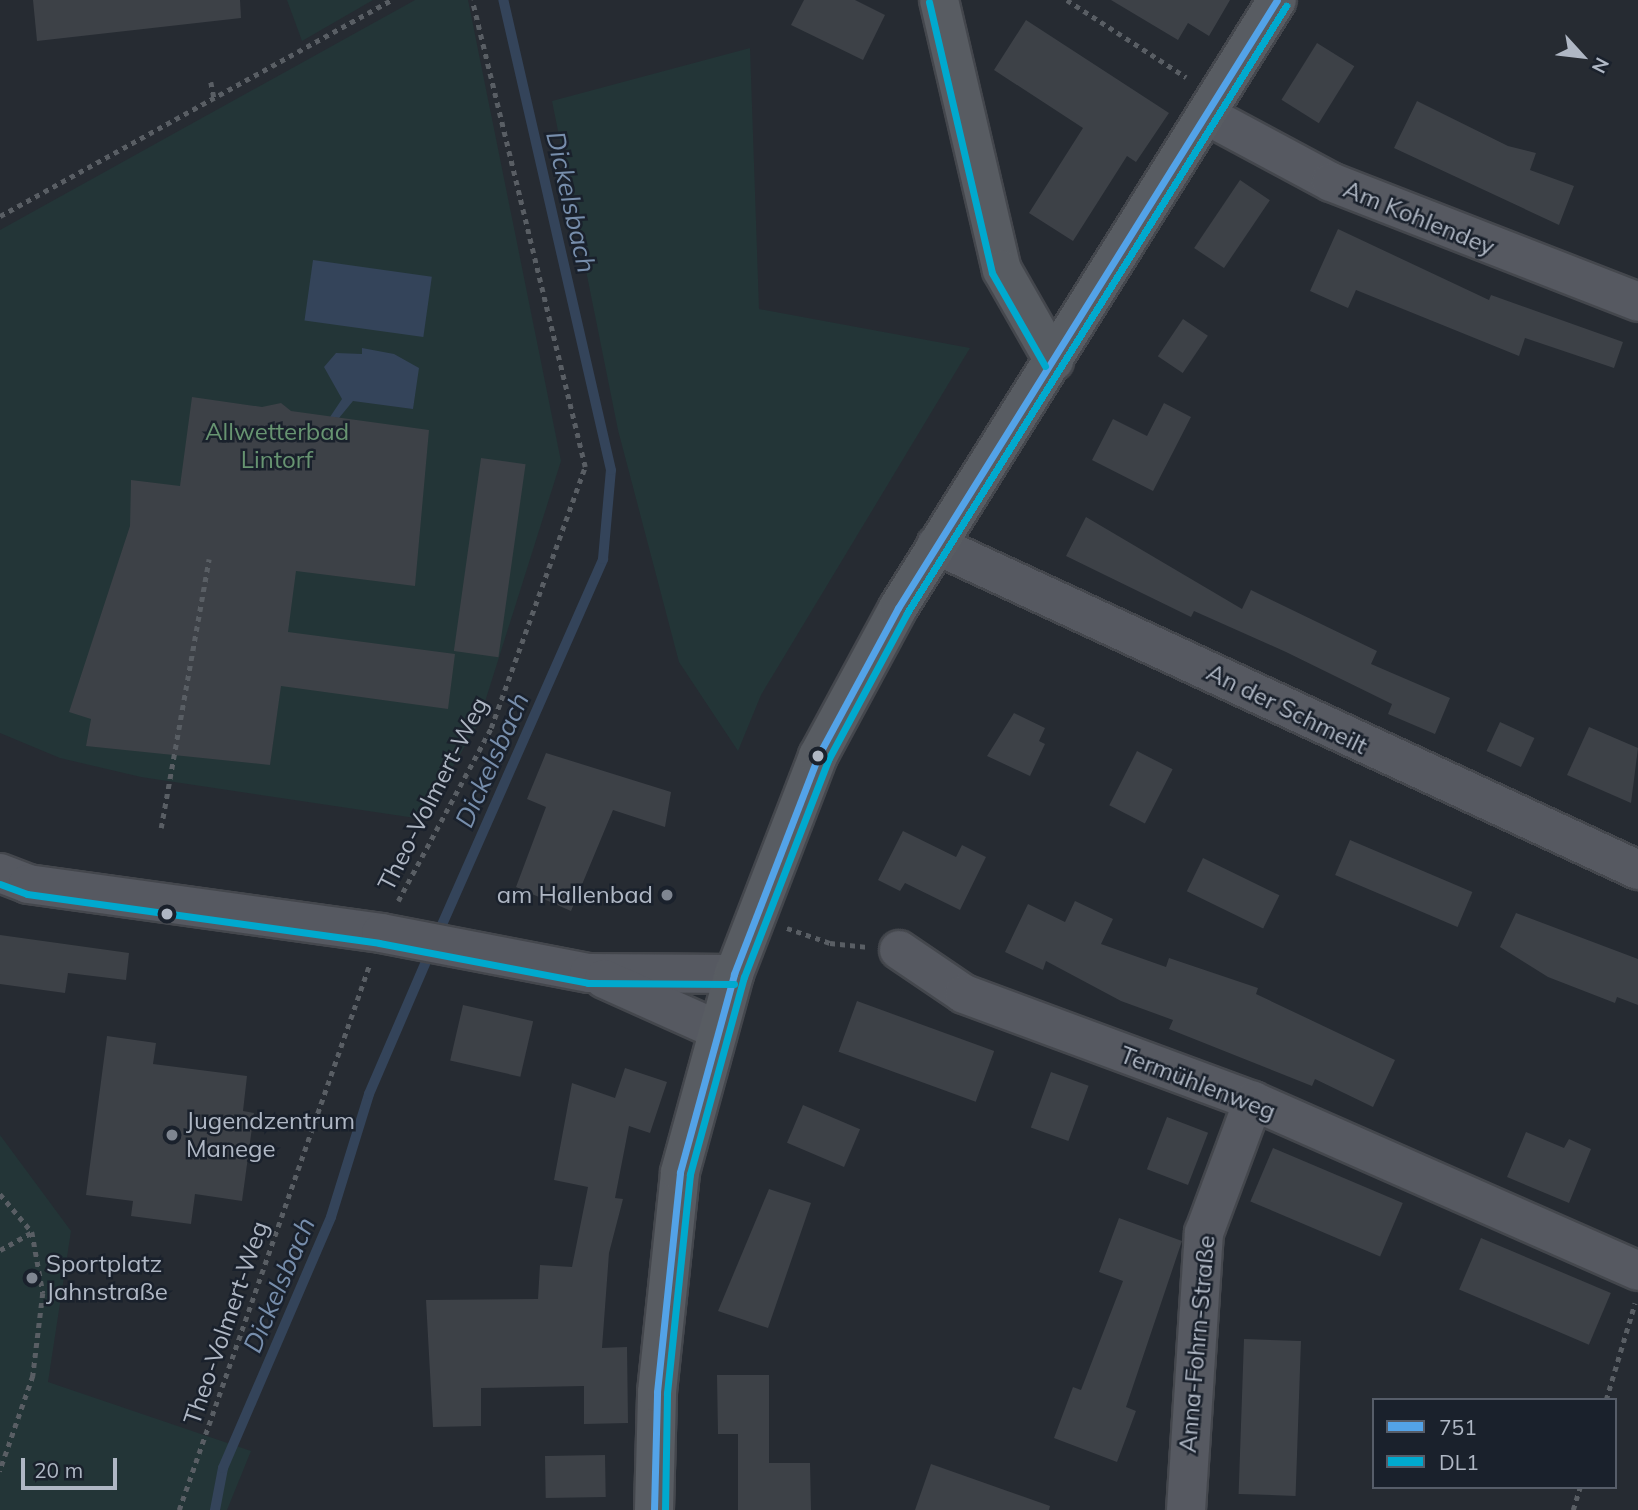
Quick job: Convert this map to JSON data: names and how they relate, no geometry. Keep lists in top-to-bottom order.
{
  "streets": {
    "street": [
      "Am Kohlendey",
      "An der Schmeilt",
      "Termühlenweg",
      "Anna-Fohrn-Straße"
    ],
    "path": ["Theo-Volmert-Weg"]
  },
  "crossings": [
    ["Termühlenweg", "Anna-Fohrn-Straße"]
  ],
  "water": ["Dickelsbach"],
  "parks": ["Allwetterbad Lintorf"],
  "places": ["am Hallenbad", "Jugendzentrum Manege", "Sportplatz Jahnstraße"],
  "lines": ["transit line 751", "transit line DL1"],
  "legend": ["751", "DL1"],
  "scale_bar": "20 m",
  "north": "bottom right"
}
